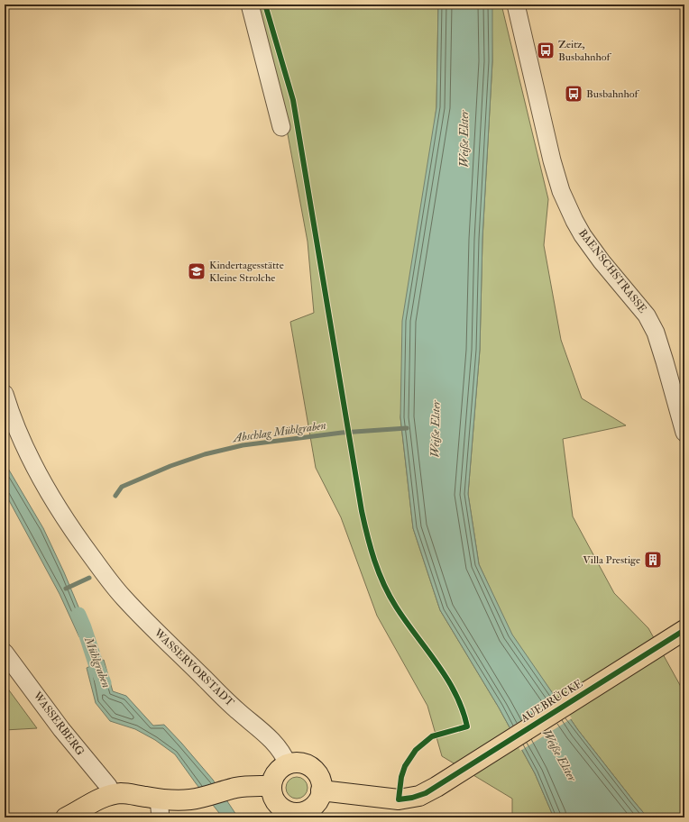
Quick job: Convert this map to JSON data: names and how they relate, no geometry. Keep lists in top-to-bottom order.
{
  "streets": {
    "main road": ["AUEBRÜCKE"],
    "street": ["BAENSCHSTRASSE", "WASSERVORSTADT", "WASSERBERG"]
  },
  "crossings": [
    ["WASSERVORSTADT", "AUEBRÜCKE"]
  ],
  "water": ["Weiße Elster", "Abschlag Mühlgraben", "Mühlgraben"],
  "places": {
    "bus stop": ["Zeitz, Busbahnhof", "Busbahnhof"],
    "school or university": ["Kindertagesstätte Kleine Strolche"],
    "building": ["Villa Prestige"]
  }
}
